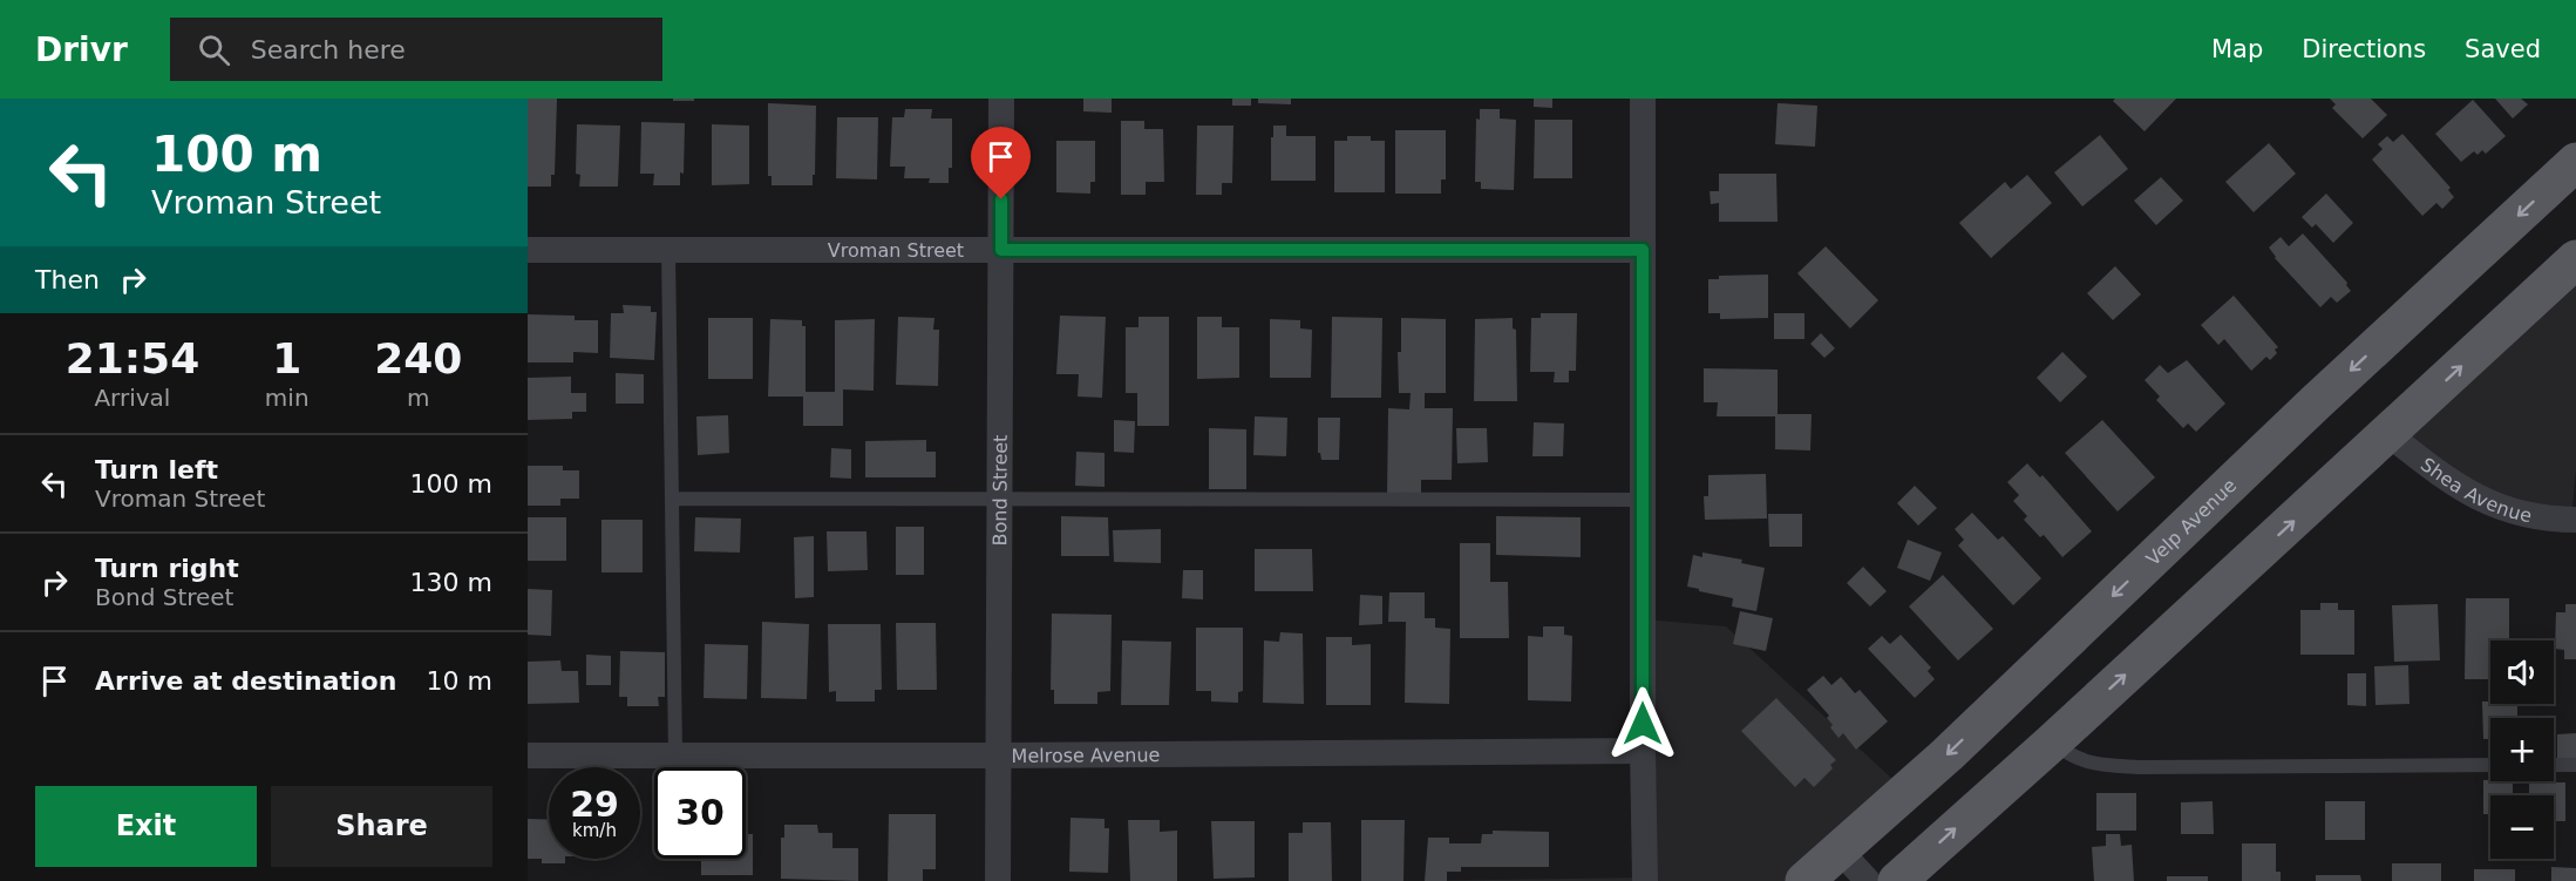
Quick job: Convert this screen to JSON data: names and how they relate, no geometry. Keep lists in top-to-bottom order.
{
  "streets": {
    "main road": ["Velp Avenue"],
    "street": [
      "Vroman Street",
      "Shea Avenue",
      "Bond Street",
      "Melrose Avenue"
    ]
  },
  "crossings": [
    ["Vroman Street", "Bond Street"],
    ["Bond Street", "Melrose Avenue"]
  ],
  "page": {
    "header": "Drivr",
    "search": "Search here",
    "nav": ["Map", "Directions", "Saved"],
    "turn": ["100 m", "Vroman Street"],
    "then": "Then",
    "eta": [
      "21:54",
      "Arrival",
      "1",
      "min",
      "240",
      "m"
    ],
    "list": [
      {
        "name": "Turn left",
        "note": "Vroman Street",
        "value": "100 m"
      },
      {
        "name": "Turn right",
        "note": "Bond Street",
        "value": "130 m"
      },
      {
        "name": "Arrive at destination",
        "value": "10 m"
      }
    ],
    "map_buttons": ["+", "−"],
    "speed": "29 km/h",
    "limit": "30",
    "buttons": ["Exit", "Share"]
  }
}
